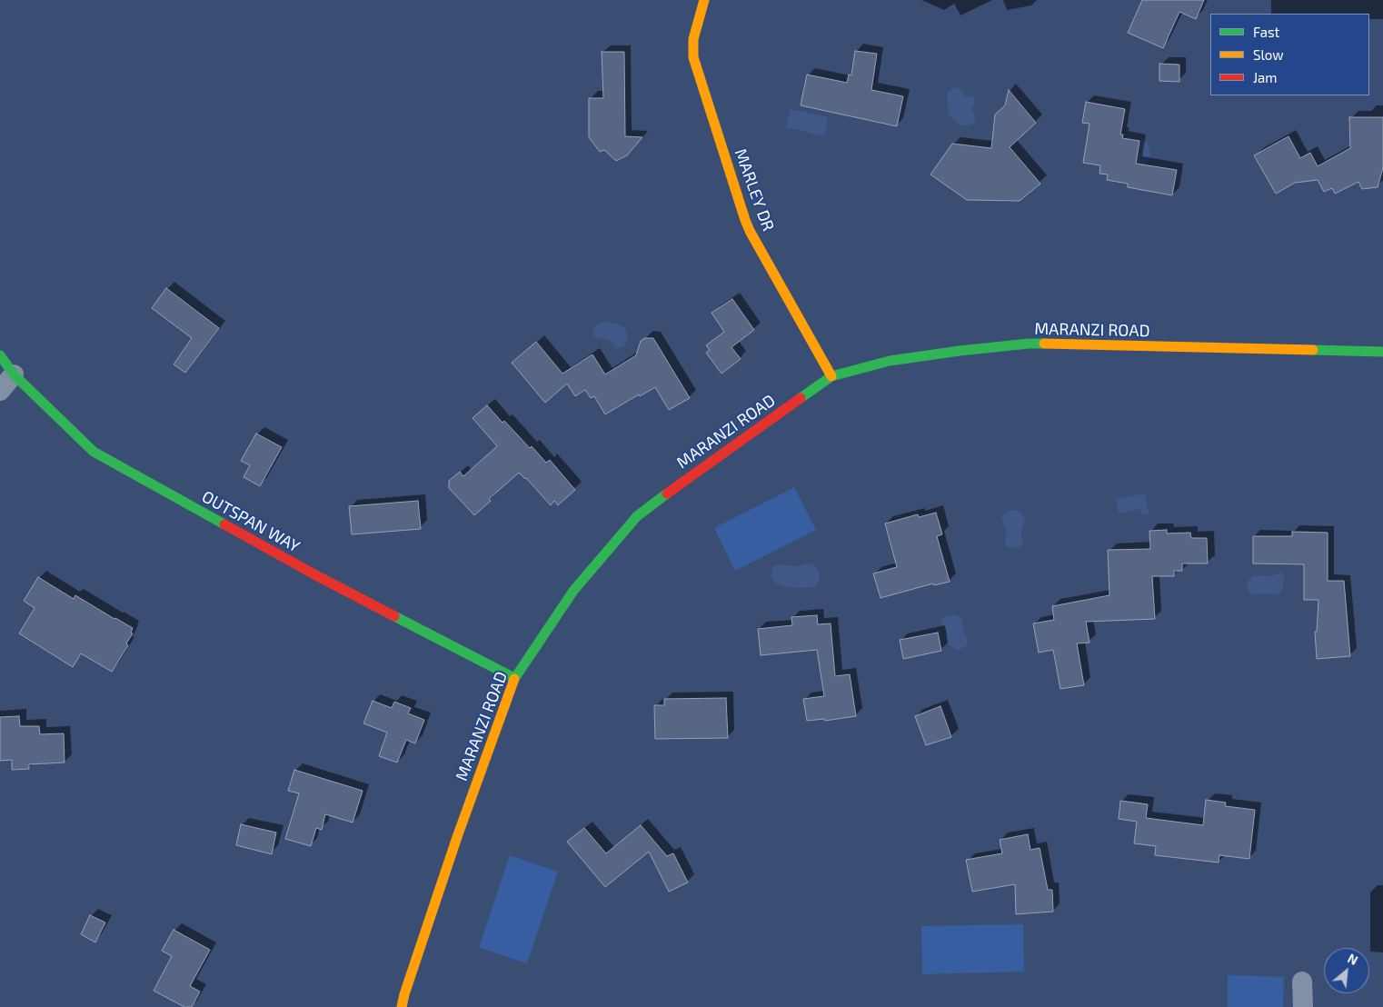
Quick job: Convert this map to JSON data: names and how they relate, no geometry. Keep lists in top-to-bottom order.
{
  "streets": {
    "street": ["MARLEY DR", "MARANZI ROAD", "OUTSPAN WAY"]
  },
  "crossings": [
    ["MARLEY DR", "MARANZI ROAD"],
    ["MARANZI ROAD", "OUTSPAN WAY"]
  ],
  "legend": ["Fast", "Slow", "Jam"],
  "north": "top right"
}
